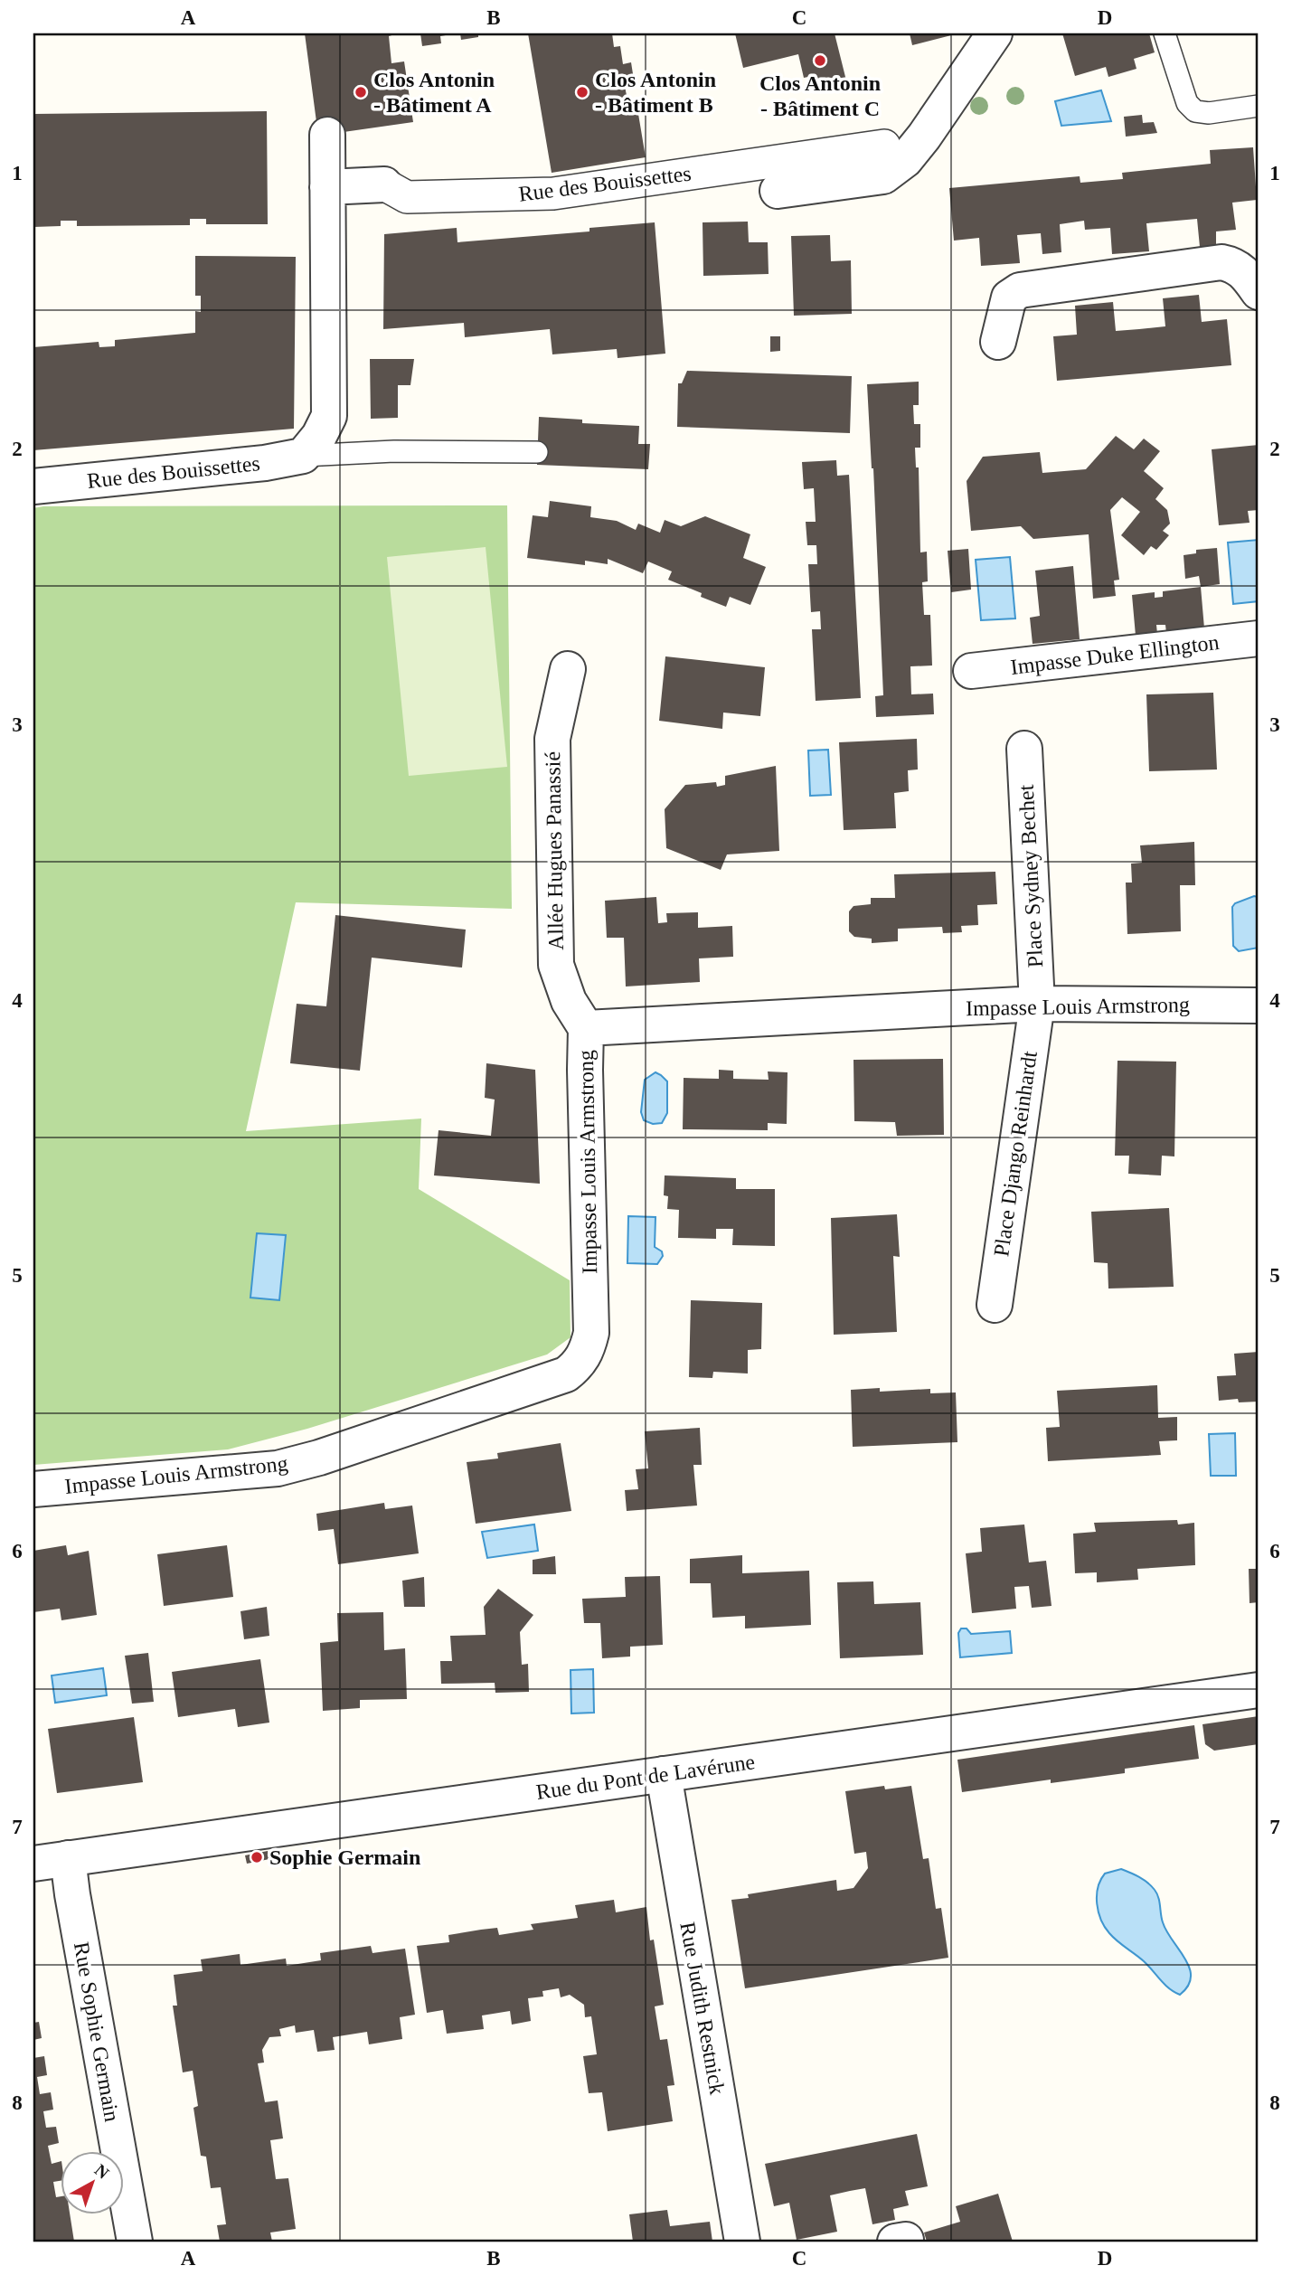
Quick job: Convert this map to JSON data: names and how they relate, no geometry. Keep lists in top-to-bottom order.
{
  "streets": {
    "street": [
      "Rue des Bouissettes",
      "Impasse Duke Ellington",
      "Allée Hugues Panassié",
      "Place Sydney Bechet",
      "Impasse Louis Armstrong",
      "Place Django Reinhardt",
      "Rue du Pont de Lavérune",
      "Rue Judith Restnick",
      "Rue Sophie Germain"
    ]
  },
  "crossings": [
    ["Allée Hugues Panassié", "Impasse Louis Armstrong"],
    ["Place Sydney Bechet", "Impasse Louis Armstrong"],
    ["Place Sydney Bechet", "Place Django Reinhardt"],
    ["Impasse Louis Armstrong", "Place Django Reinhardt"],
    ["Rue du Pont de Lavérune", "Rue Judith Restnick"],
    ["Rue du Pont de Lavérune", "Rue Sophie Germain"]
  ],
  "places": [
    "Clos Antonin - Bâtiment C",
    "Clos Antonin - Bâtiment A",
    "Clos Antonin - Bâtiment B",
    "Sophie Germain"
  ],
  "north": "top right",
  "grid": {
    "columns": [
      "A",
      "B",
      "C",
      "D"
    ],
    "rows": [
      "1",
      "2",
      "3",
      "4",
      "5",
      "6",
      "7",
      "8"
    ]
  }
}
